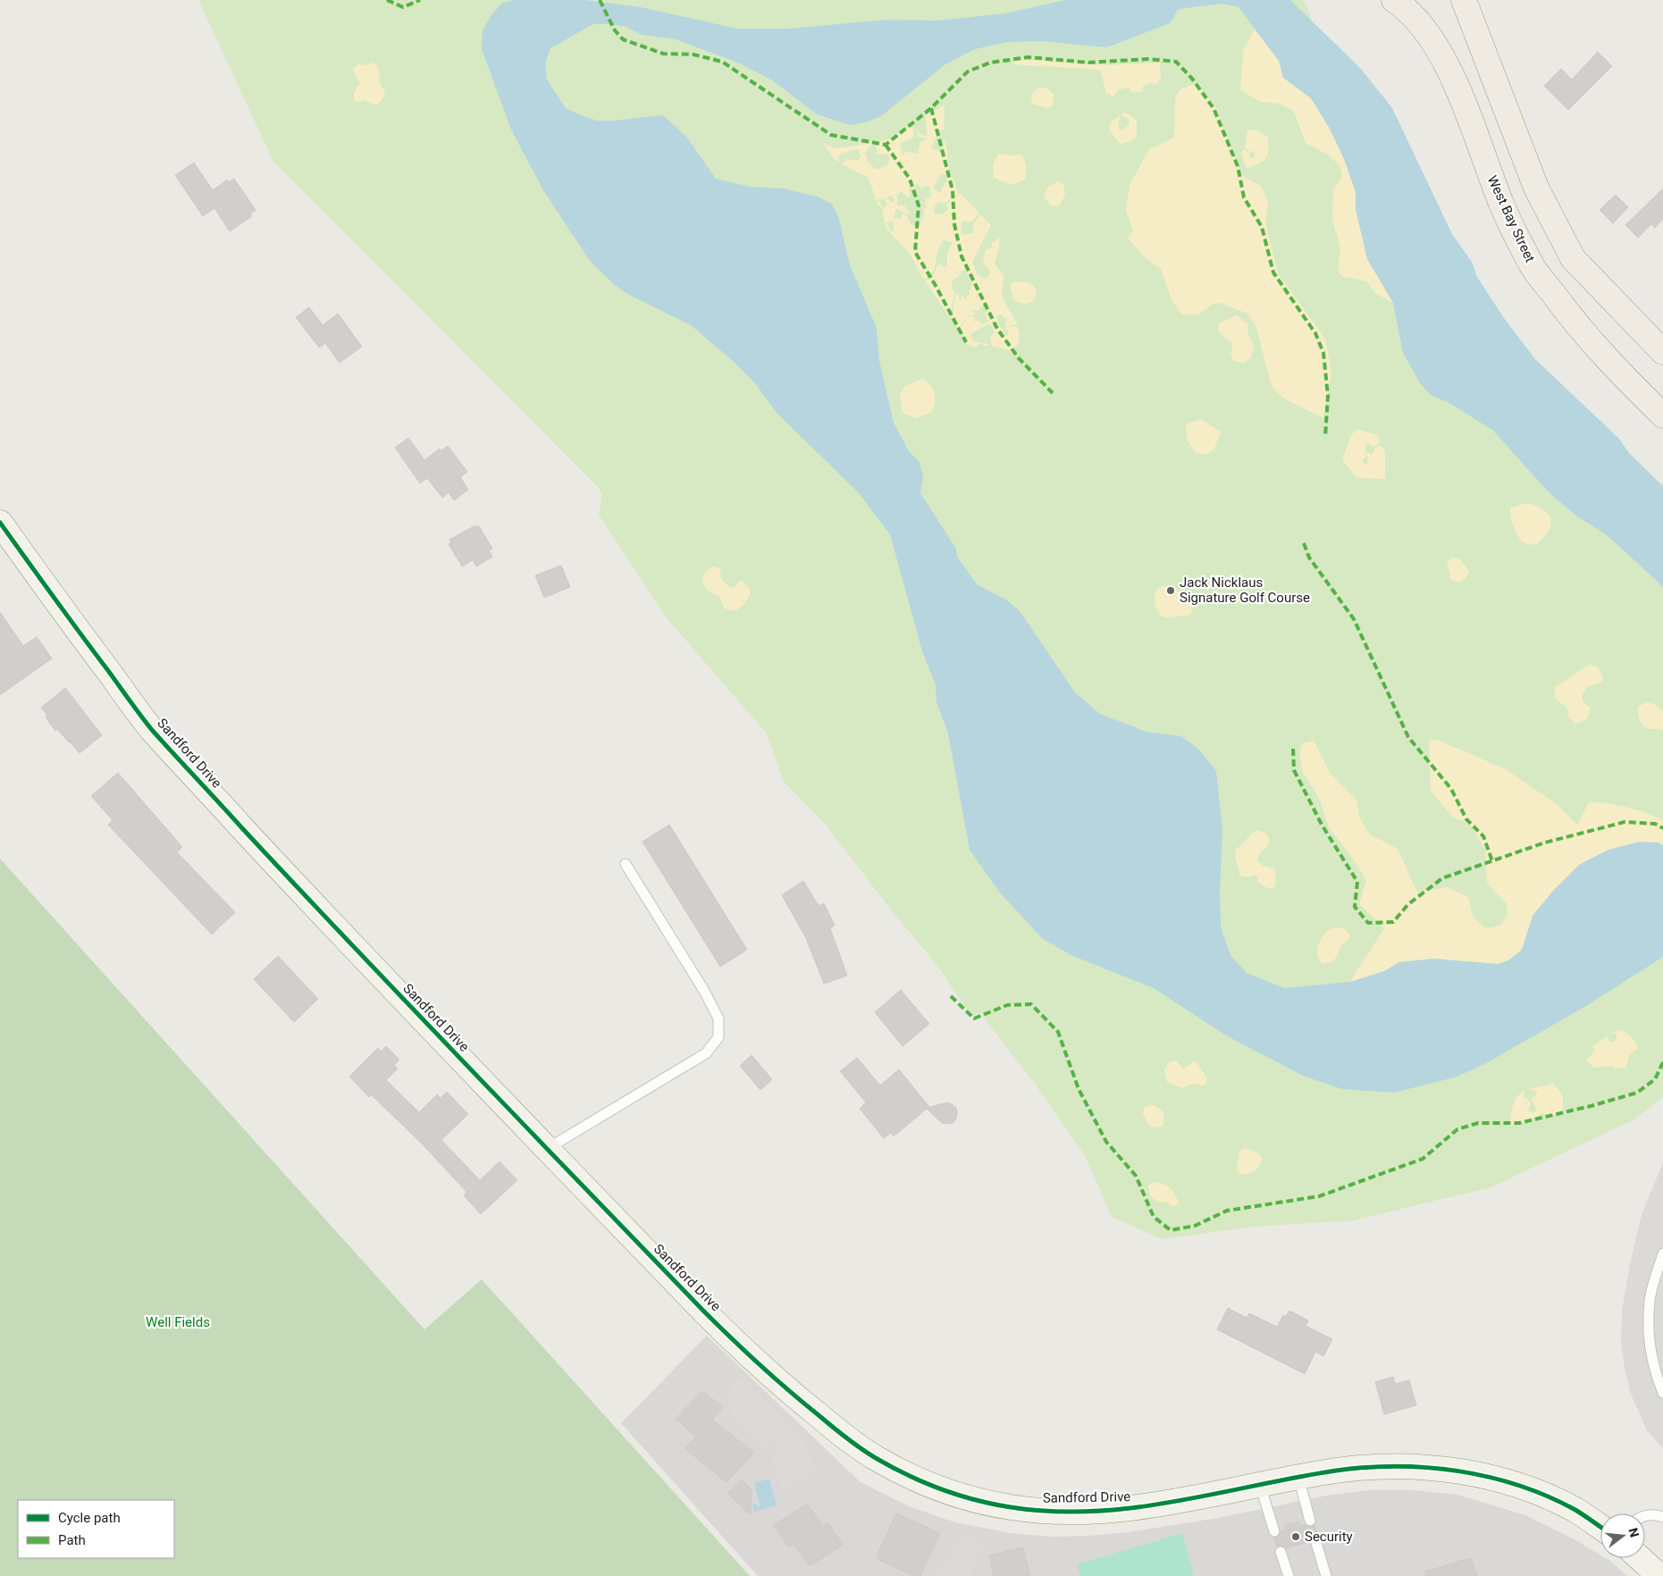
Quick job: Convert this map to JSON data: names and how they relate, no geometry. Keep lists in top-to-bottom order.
{
  "streets": {
    "main road": ["West Bay Street"],
    "street": ["Sandford Drive"]
  },
  "parks": ["Well Fields"],
  "places": ["Jack Nicklaus Signature Golf Course", "Security"],
  "legend": ["Cycle path", "Path"],
  "north": "right"
}
